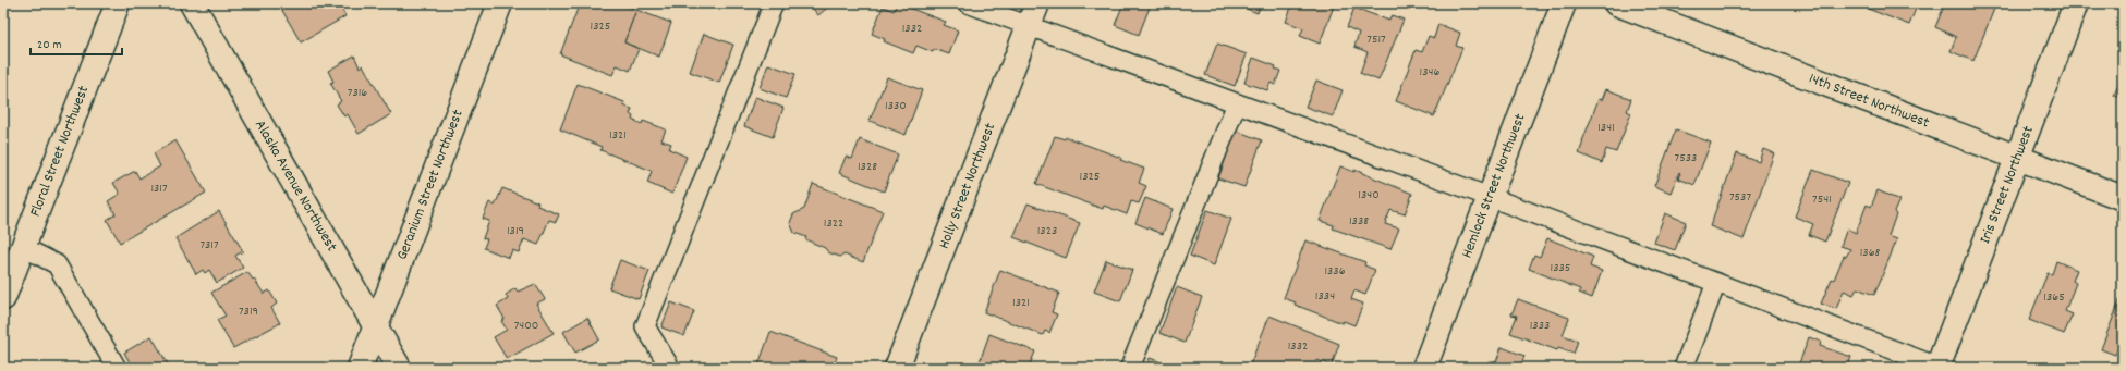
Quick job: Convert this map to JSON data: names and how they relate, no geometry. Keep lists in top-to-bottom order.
{
  "streets": {
    "street": [
      "14th Street Northwest",
      "Floral Street Northwest",
      "Geranium Street Northwest",
      "Iris Street Northwest",
      "Alaska Avenue Northwest",
      "Holly Street Northwest",
      "Hemlock Street Northwest"
    ]
  },
  "crossings": [
    ["14th Street Northwest", "Iris Street Northwest"],
    ["Geranium Street Northwest", "Alaska Avenue Northwest"]
  ],
  "house_numbers": [
    "1325",
    "1332",
    "7517",
    "1346",
    "7316",
    "1330",
    "1341",
    "1321",
    "7533",
    "1328",
    "1325",
    "1317",
    "1340",
    "7537",
    "7541",
    "1338",
    "1322",
    "1319",
    "1323",
    "7317",
    "1368",
    "1335",
    "1336",
    "1334",
    "1365",
    "1321",
    "7319",
    "7400",
    "1333",
    "1332"
  ],
  "scale_bar": "20 m"
}
